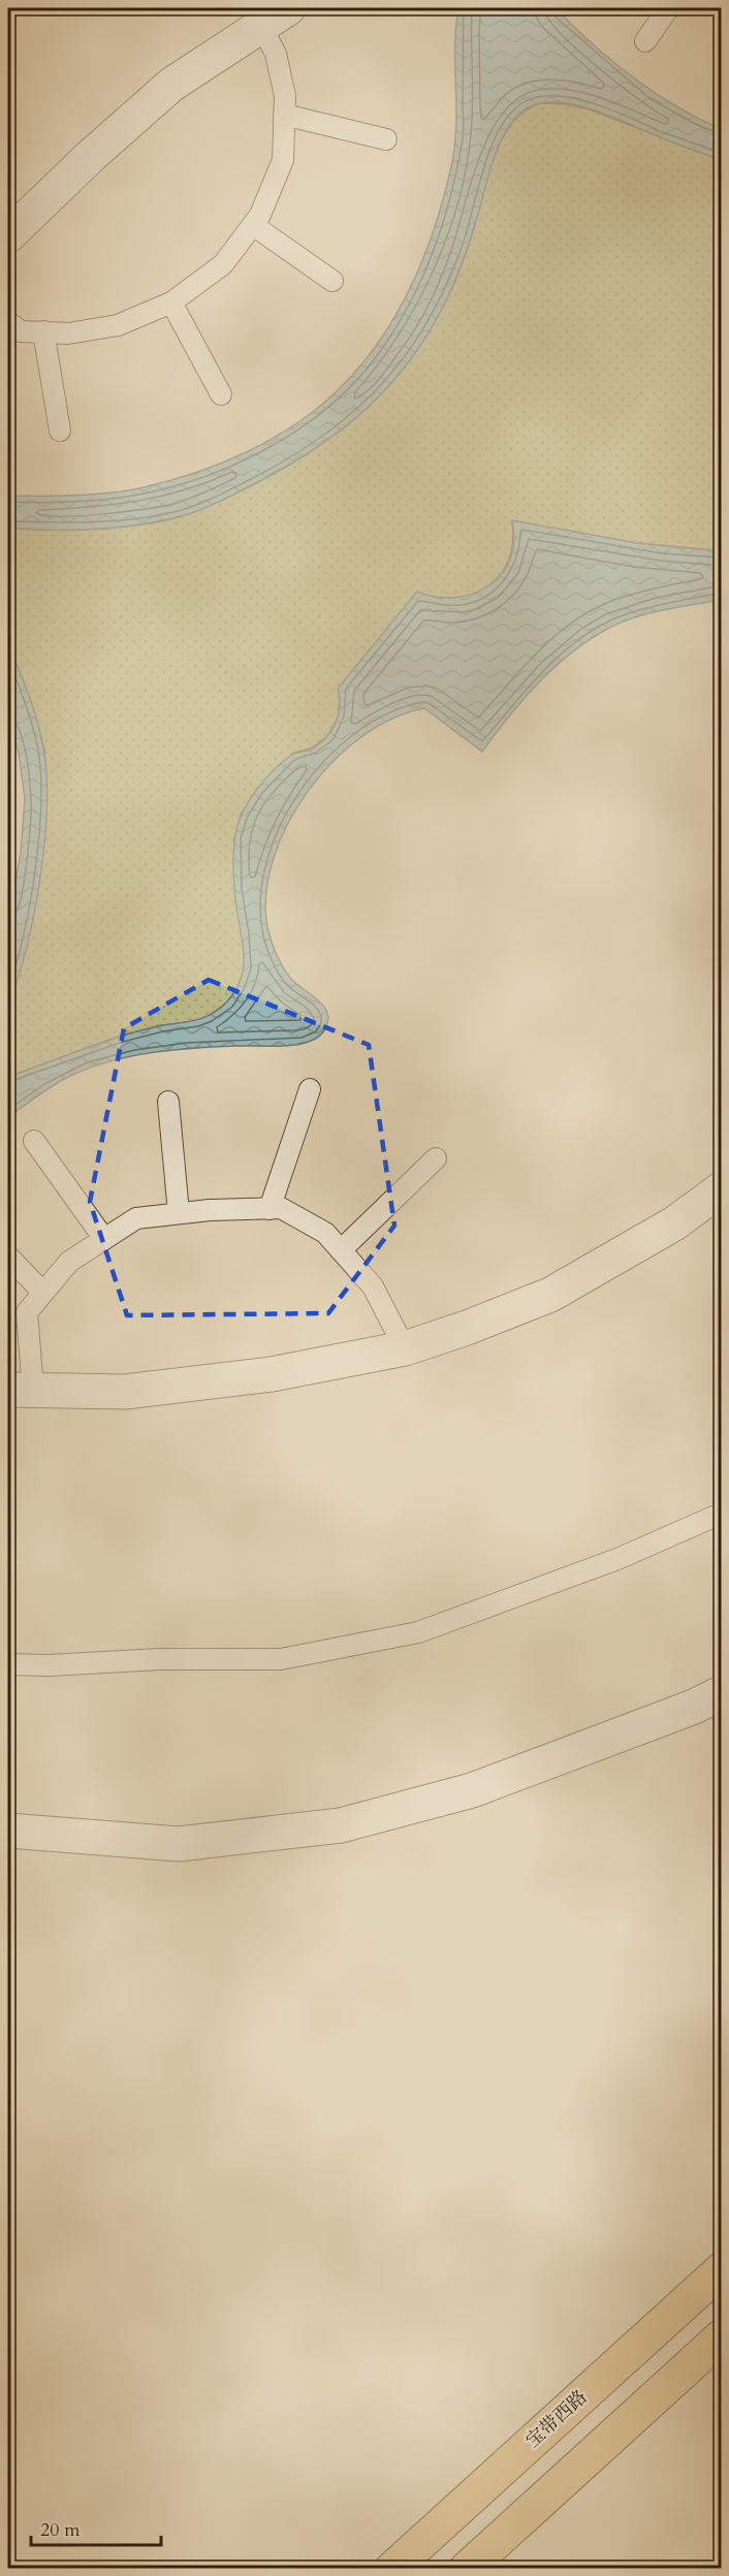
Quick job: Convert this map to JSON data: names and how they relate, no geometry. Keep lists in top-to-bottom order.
{
  "streets": {
    "main road": ["宝带西路"]
  },
  "scale_bar": "20 m"
}
